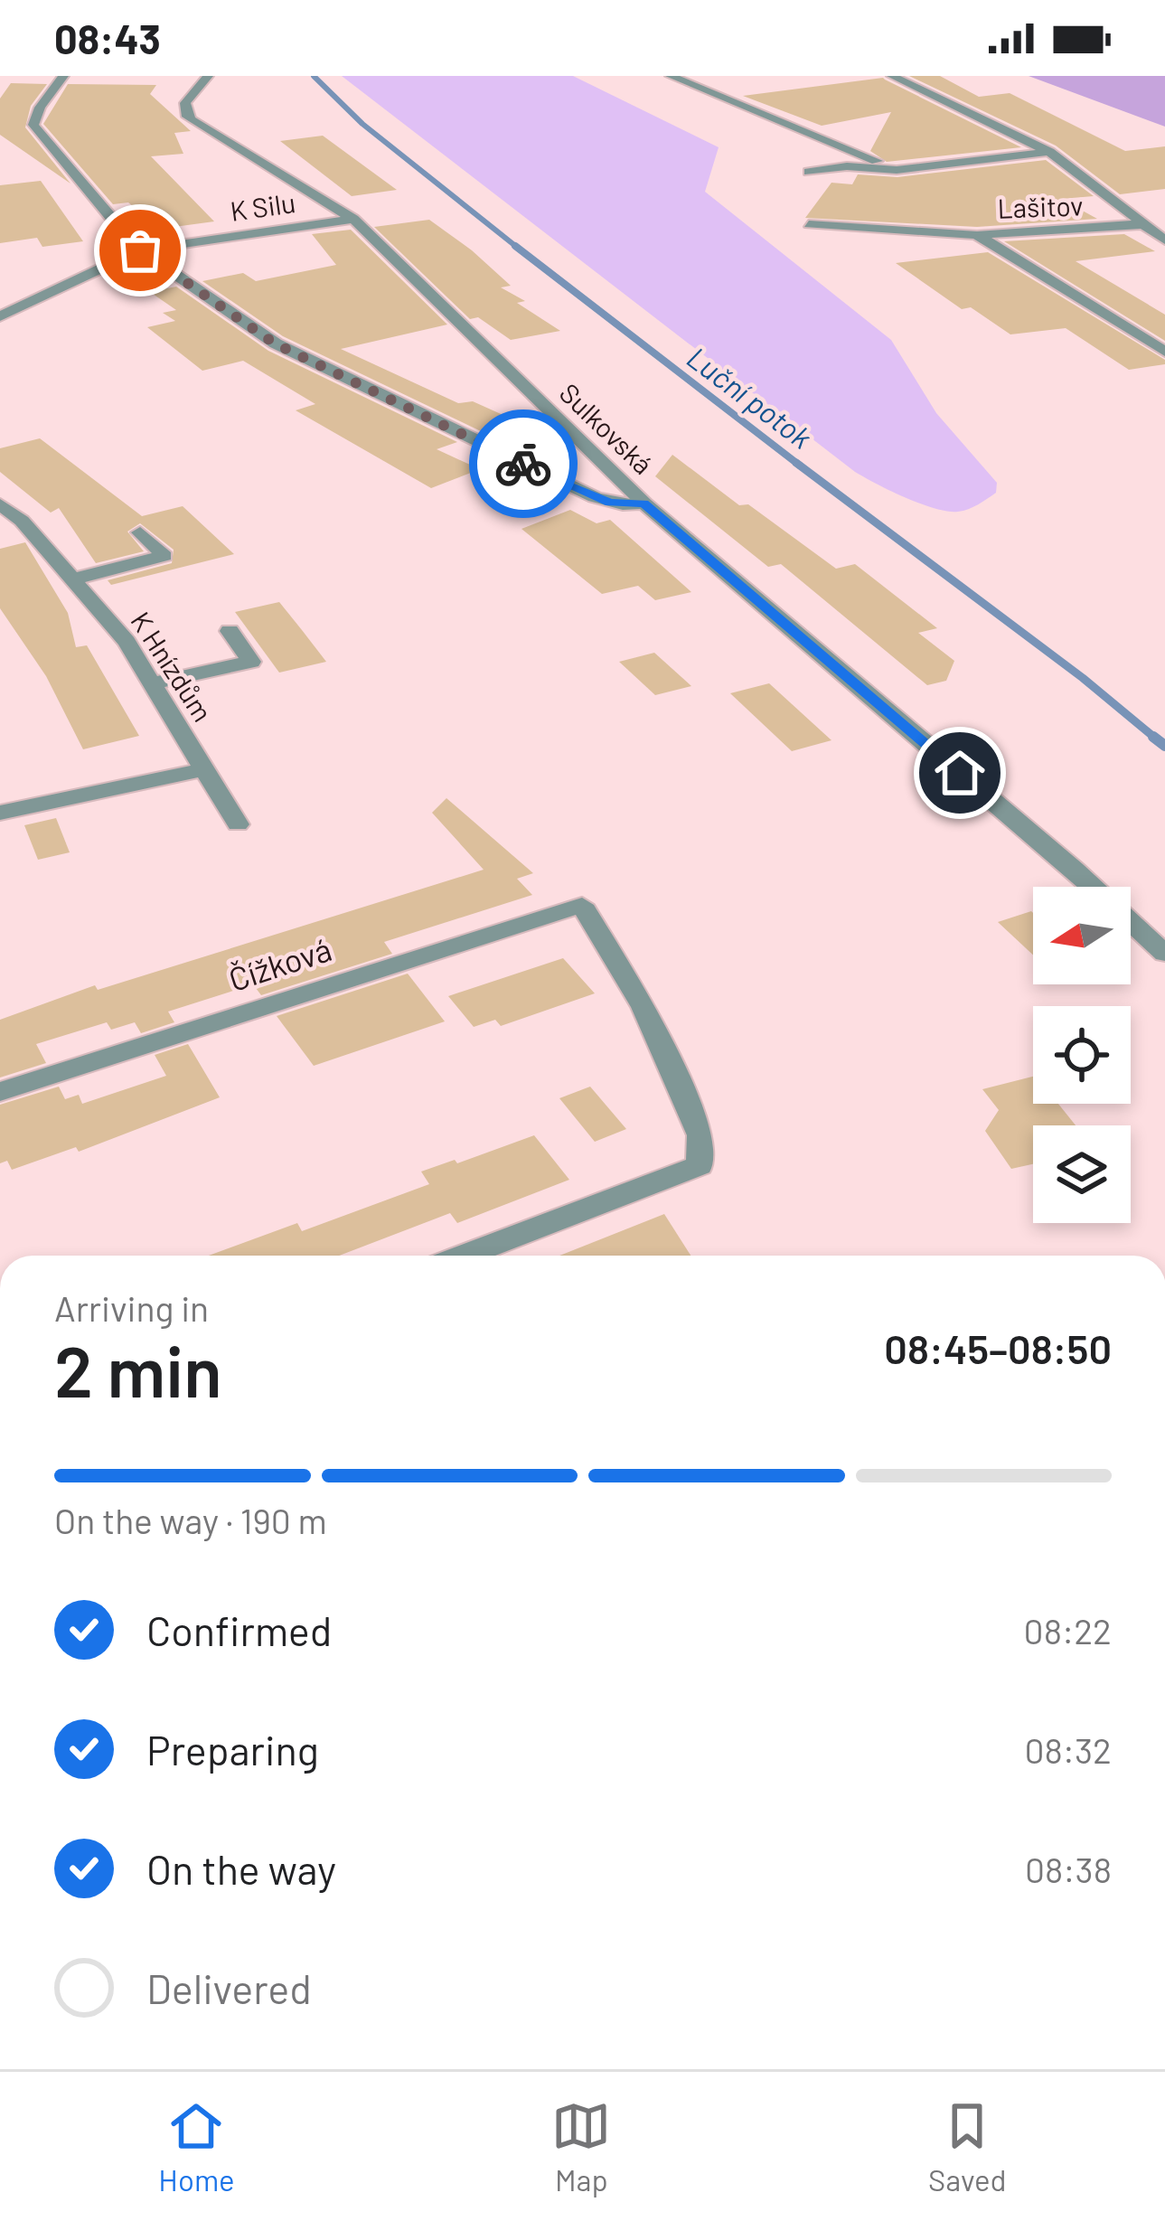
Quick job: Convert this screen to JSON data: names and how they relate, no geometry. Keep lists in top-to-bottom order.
{
  "streets": {
    "street": [
      "K Silu",
      "Lašitov",
      "Sulkovská",
      "K Hnízdům",
      "Čížková"
    ]
  },
  "crossings": [
    ["K Silu", "Sulkovská"]
  ],
  "water": ["Luční potok"],
  "north": "left",
  "page": {
    "status": "08:43",
    "heading": ["2 min", "Arriving in", "08:45–08:50"],
    "bar": "On the way · 190 m",
    "list": [
      ["Confirmed", "08:22"],
      ["Preparing", "08:32"],
      ["On the way", "08:38"],
      "Delivered"
    ],
    "tabs": ["Home", "Map", "Saved"]
  }
}
